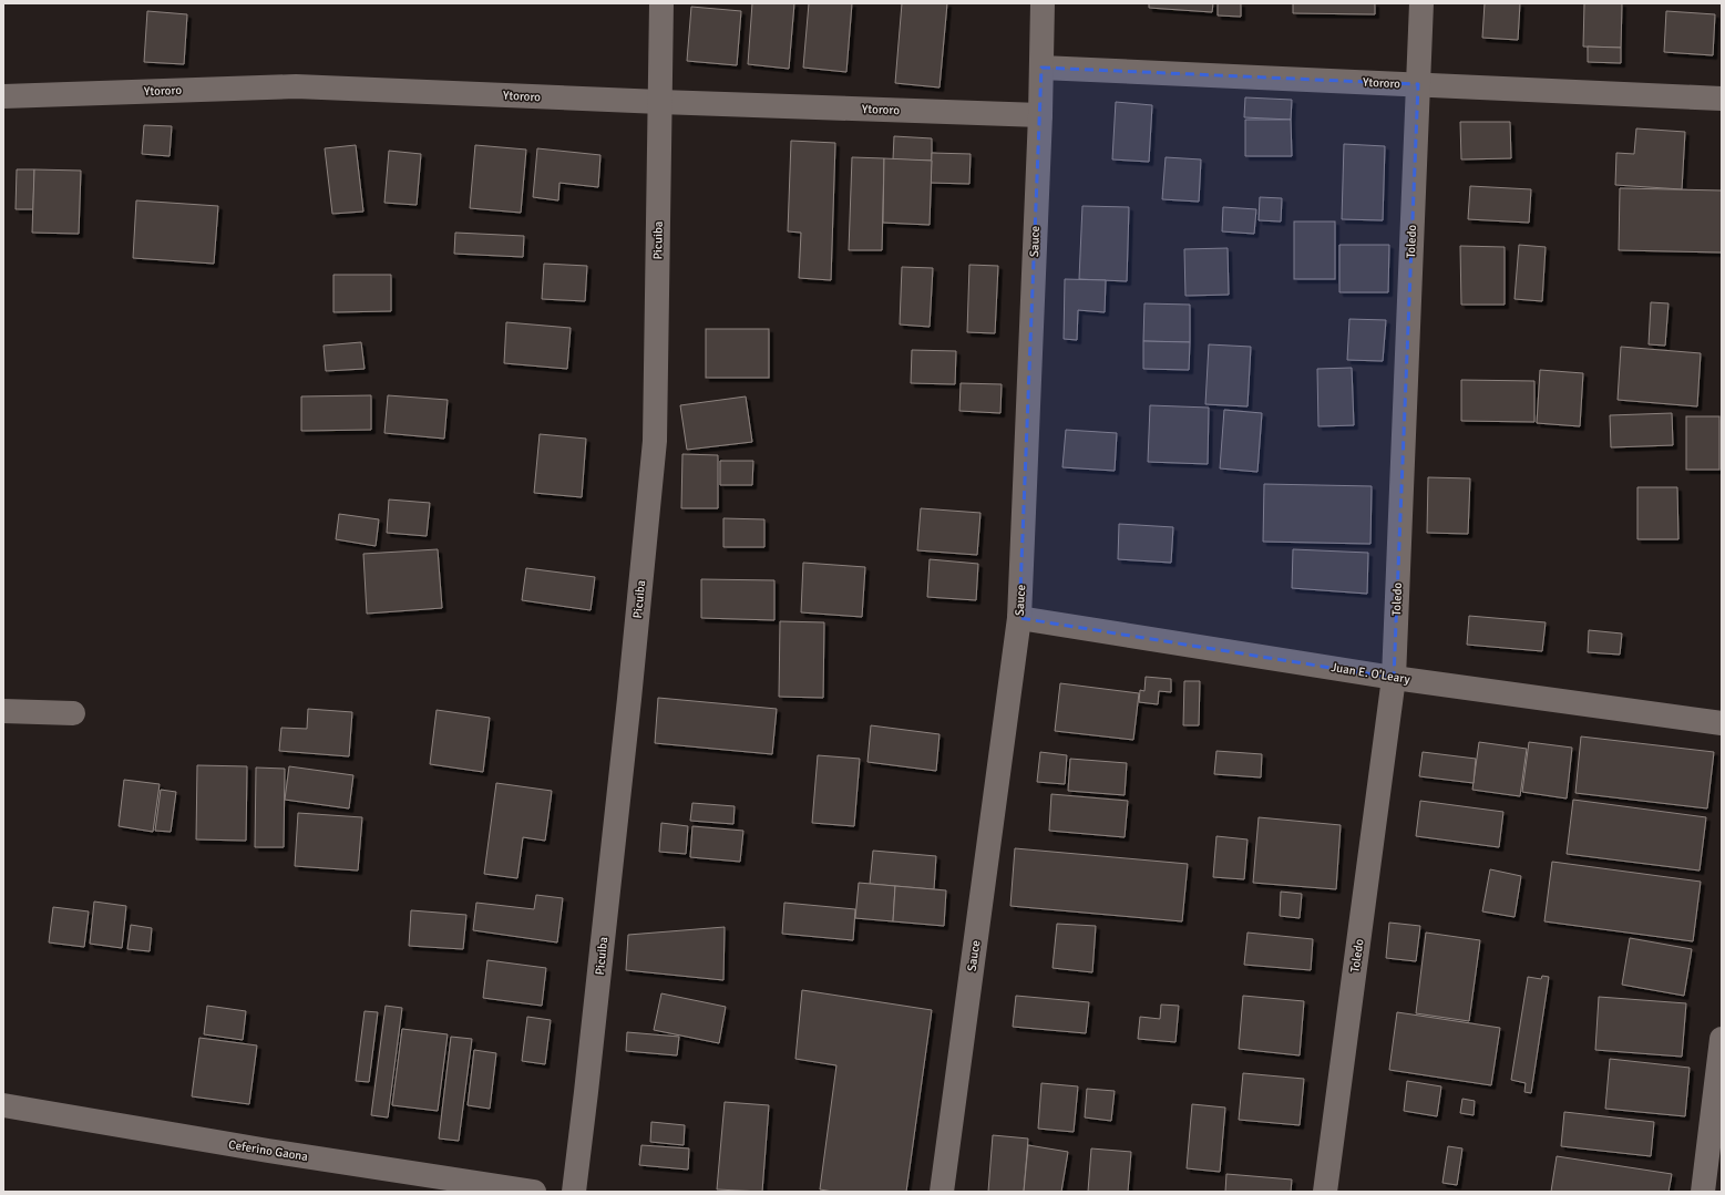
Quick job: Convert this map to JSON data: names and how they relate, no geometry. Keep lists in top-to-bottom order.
{
  "streets": {
    "street": [
      "Ytororo",
      "Picuiba",
      "Sauce",
      "Toledo",
      "Juan E. O'Leary",
      "Ceferino Gaona"
    ]
  },
  "crossings": [
    ["Ytororo", "Picuiba"],
    ["Ytororo", "Sauce"],
    ["Ytororo", "Toledo"],
    ["Sauce", "Juan E. O'Leary"],
    ["Toledo", "Juan E. O'Leary"]
  ]
}
